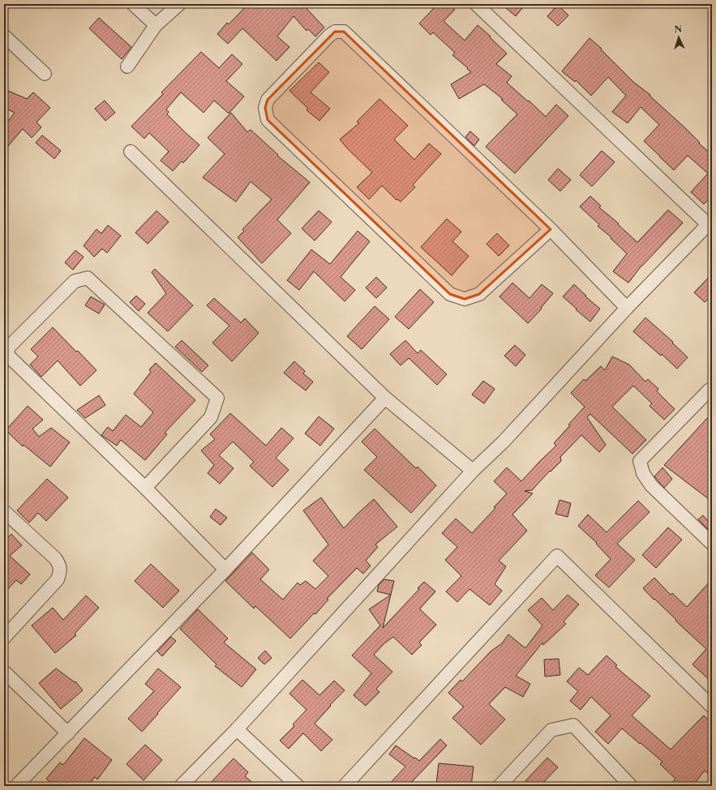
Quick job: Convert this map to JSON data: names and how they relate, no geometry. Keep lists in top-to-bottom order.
{
  "north": "top"
}
